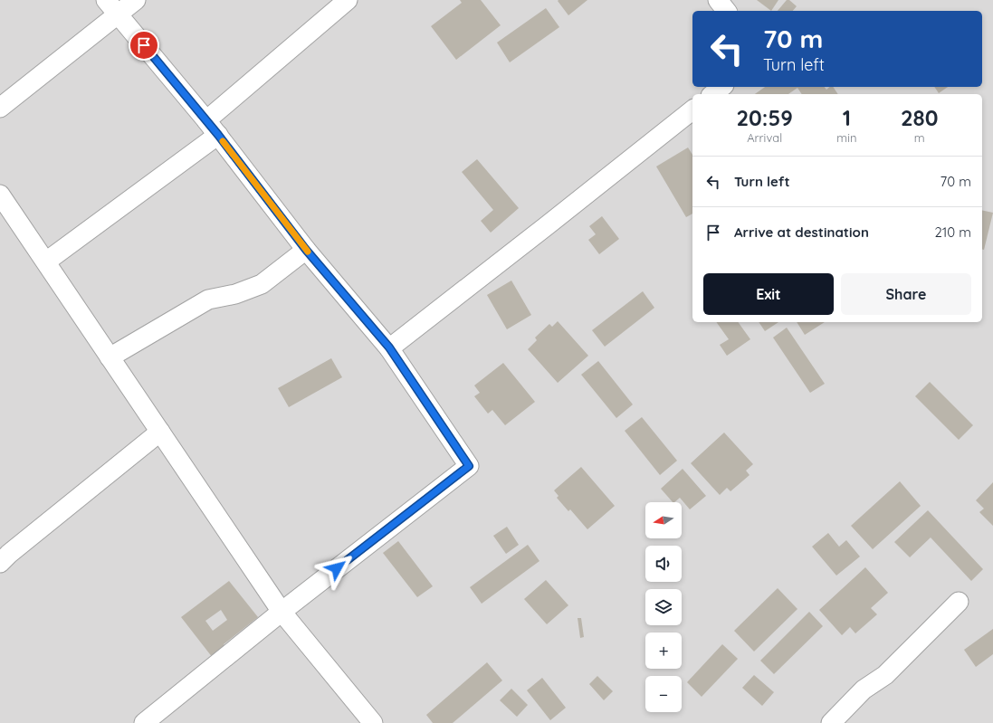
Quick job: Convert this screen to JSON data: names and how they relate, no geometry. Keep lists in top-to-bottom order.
{
  "north": "left",
  "page": {
    "turn": ["70 m", "Turn left"],
    "eta": [
      "20:59",
      "Arrival",
      "1",
      "min",
      "280",
      "m"
    ],
    "list": [
      {
        "name": "Turn left",
        "value": "70 m"
      },
      {
        "name": "Arrive at destination",
        "value": "210 m"
      }
    ],
    "buttons": ["Exit", "Share"],
    "map_buttons": ["+", "−"]
  }
}
